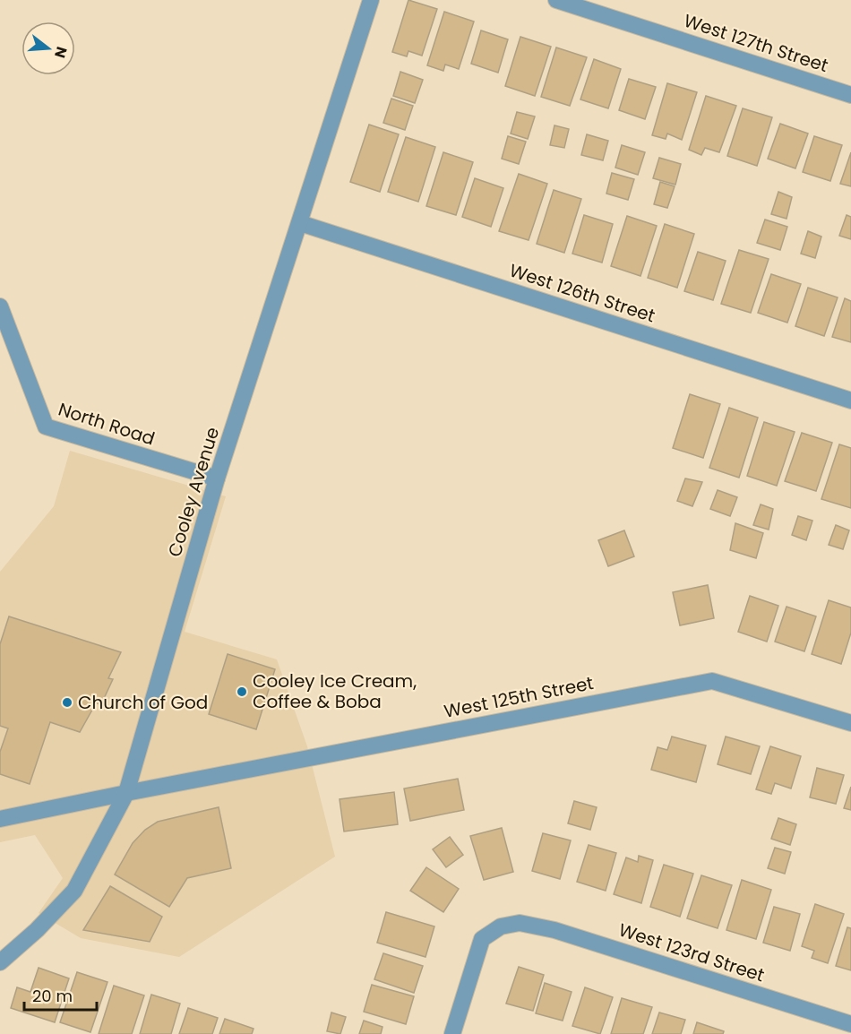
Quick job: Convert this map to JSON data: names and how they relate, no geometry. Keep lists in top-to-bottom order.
{
  "streets": {
    "street": [
      "West 127th Street",
      "West 126th Street",
      "North Road",
      "Cooley Avenue",
      "West 125th Street",
      "West 123rd Street"
    ]
  },
  "crossings": [
    ["West 126th Street", "Cooley Avenue"],
    ["North Road", "Cooley Avenue"],
    ["Cooley Avenue", "West 125th Street"]
  ],
  "places": ["Cooley Ice Cream, Coffee & Boba", "Church of God"],
  "scale_bar": "20 m",
  "north": "right"
}
